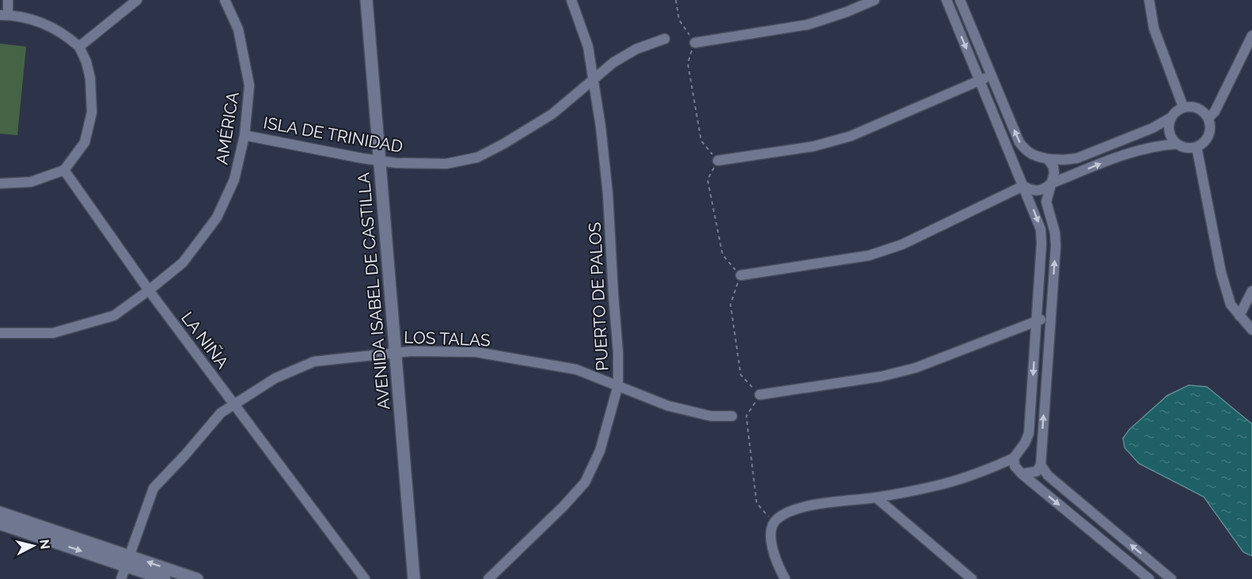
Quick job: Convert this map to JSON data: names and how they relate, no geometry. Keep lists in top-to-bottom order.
{
  "streets": {
    "street": [
      "AMÉRICA",
      "ISLA DE TRINIDAD",
      "AVENIDA ISABEL DE CASTILLA",
      "PUERTO DE PALOS",
      "LOS TALAS",
      "LA NIÑA"
    ]
  },
  "crossings": [
    ["AMÉRICA", "ISLA DE TRINIDAD"],
    ["AMÉRICA", "LA NIÑA"],
    ["ISLA DE TRINIDAD", "AVENIDA ISABEL DE CASTILLA"],
    ["ISLA DE TRINIDAD", "PUERTO DE PALOS"],
    ["AVENIDA ISABEL DE CASTILLA", "LOS TALAS"],
    ["PUERTO DE PALOS", "LOS TALAS"],
    ["LOS TALAS", "LA NIÑA"]
  ],
  "north": "right"
}
